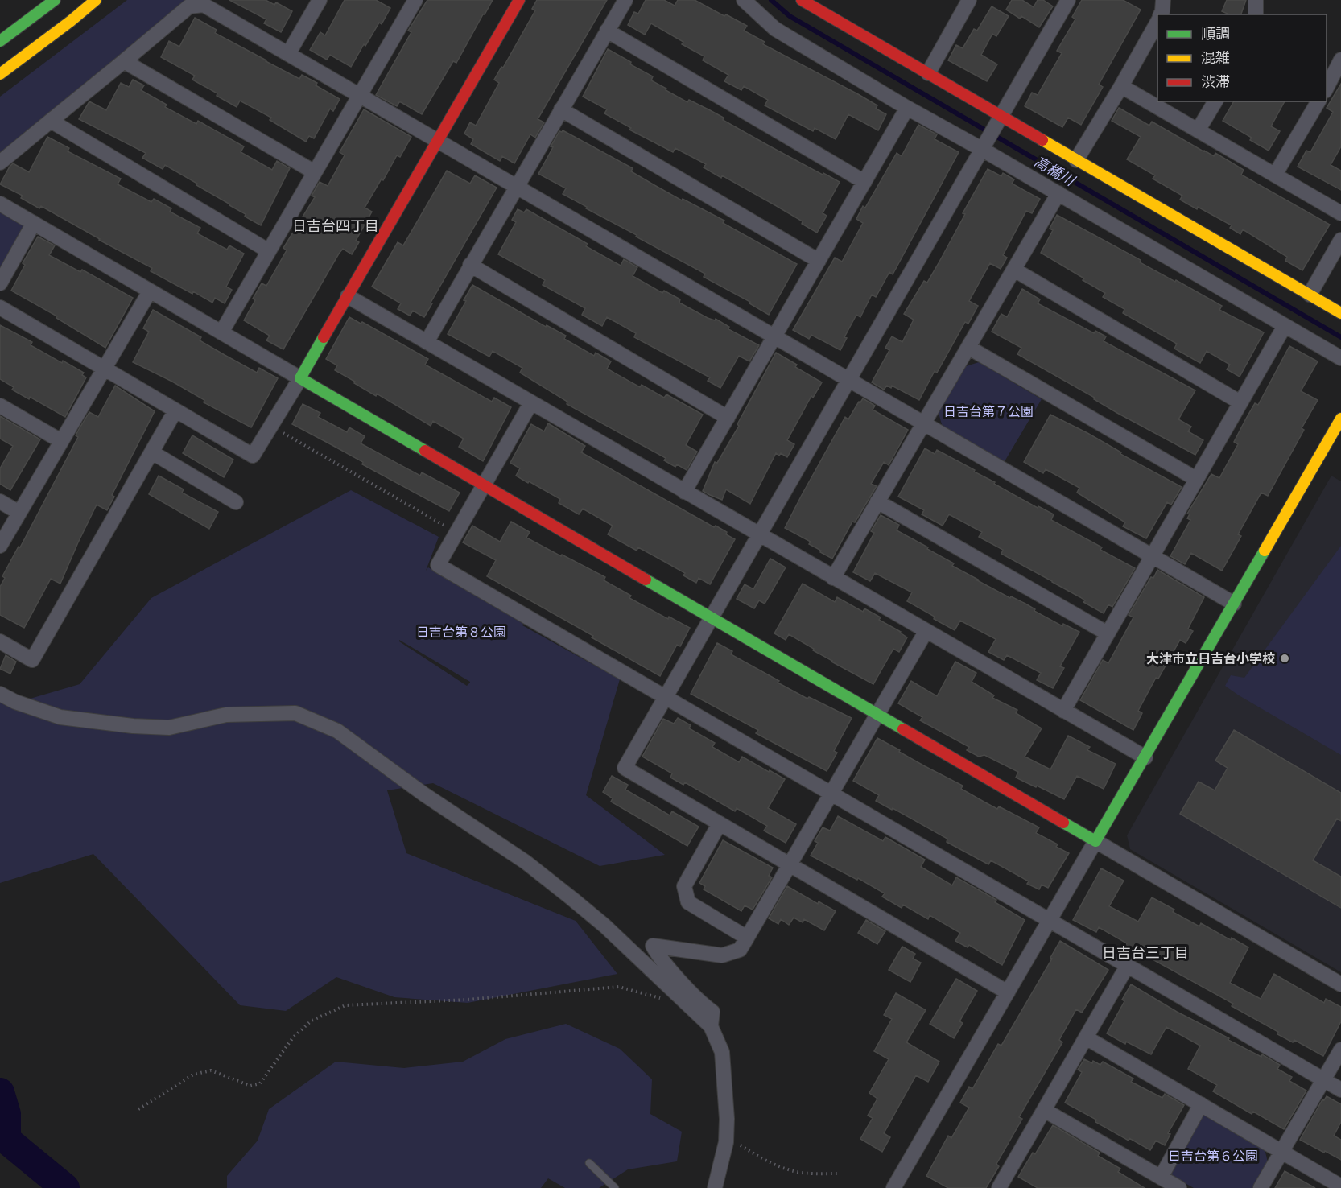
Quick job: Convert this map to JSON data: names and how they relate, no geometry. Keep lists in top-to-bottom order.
{
  "districts": ["日吉台四丁目", "日吉台三丁目"],
  "water": ["高橋川"],
  "parks": ["日吉台第７公園", "日吉台第８公園", "日吉台第６公園"],
  "places": ["大津市立日吉台小学校"],
  "legend": ["順調", "混雑", "渋滞"]
}
